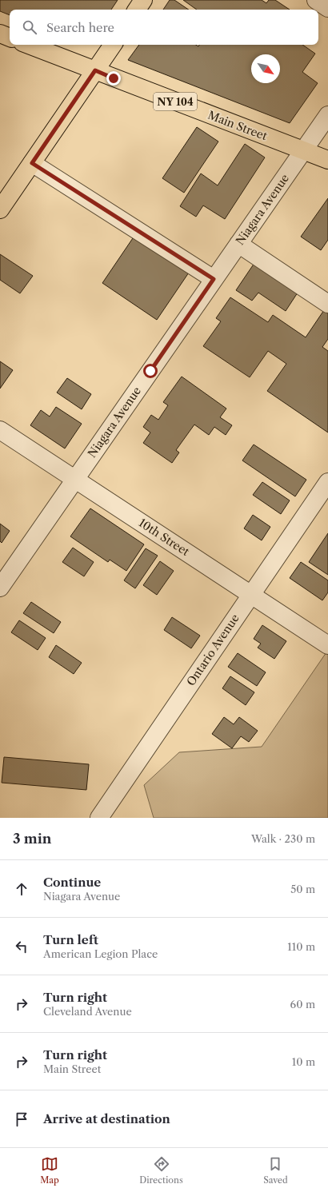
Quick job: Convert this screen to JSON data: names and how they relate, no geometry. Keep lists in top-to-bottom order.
{
  "streets": {
    "main road": ["NY 104", "Main Street"],
    "street": ["Niagara Avenue", "10th Street", "Ontario Avenue"]
  },
  "crossings": [
    ["Main Street", "Niagara Avenue"],
    ["Niagara Avenue", "10th Street"],
    ["10th Street", "Ontario Avenue"]
  ],
  "north": "bottom right",
  "page": {
    "search": "Search here",
    "heading": ["3 min", "Walk · 230 m"],
    "list": [
      ["Continue", "Niagara Avenue", "50 m"],
      ["Turn left", "American Legion Place", "110 m"],
      ["Turn right", "Cleveland Avenue", "60 m"],
      ["Turn right", "Main Street", "10 m"],
      "Arrive at destination"
    ],
    "nav": ["Map", "Directions", "Saved"]
  }
}
